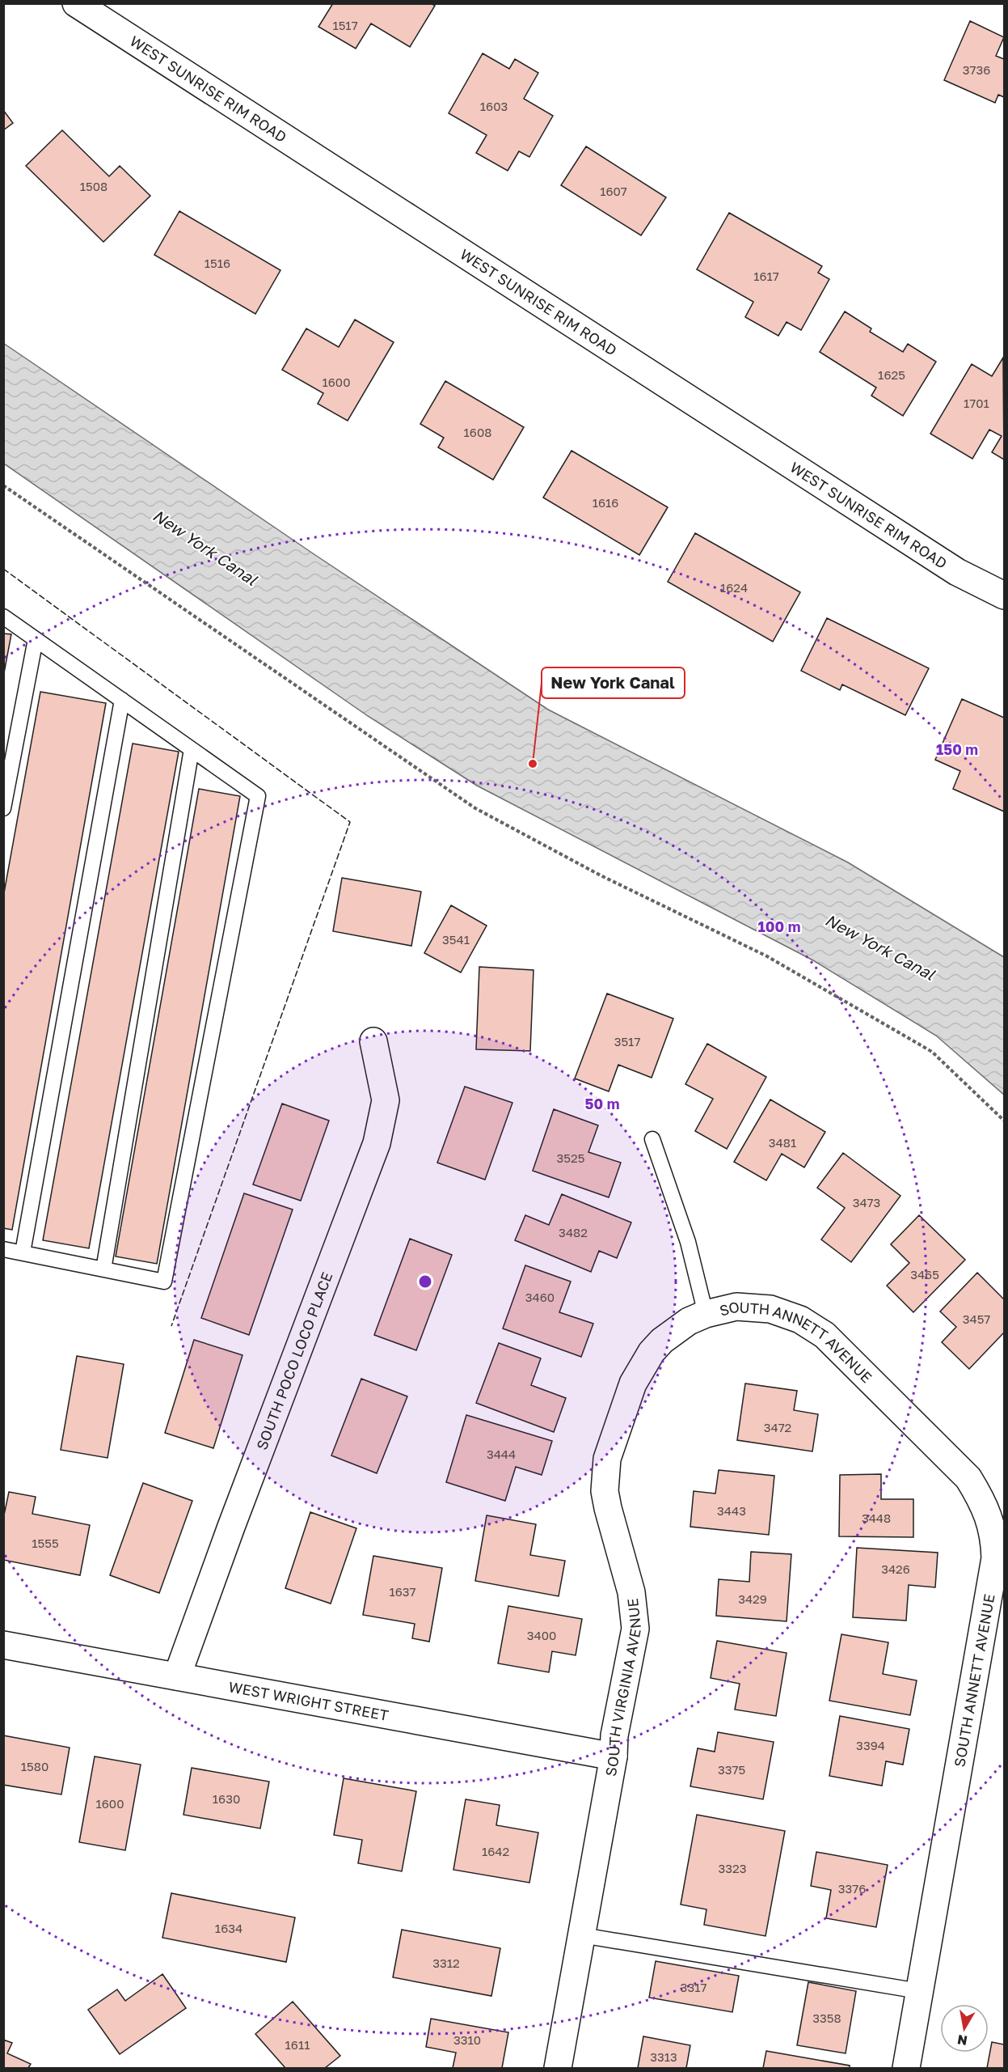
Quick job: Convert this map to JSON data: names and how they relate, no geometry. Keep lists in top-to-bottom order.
{
  "streets": {
    "street": [
      "WEST SUNRISE RIM ROAD",
      "SOUTH ANNETT AVENUE",
      "SOUTH POCO LOCO PLACE",
      "SOUTH VIRGINIA AVENUE",
      "WEST WRIGHT STREET"
    ]
  },
  "crossings": [
    ["SOUTH ANNETT AVENUE", "SOUTH VIRGINIA AVENUE"],
    ["SOUTH POCO LOCO PLACE", "WEST WRIGHT STREET"],
    ["SOUTH VIRGINIA AVENUE", "WEST WRIGHT STREET"]
  ],
  "water": ["New York Canal"],
  "places": ["New York Canal"],
  "house_numbers": [
    "1517",
    "3736",
    "1603",
    "1508",
    "1607",
    "1516",
    "1617",
    "1625",
    "1600",
    "1701",
    "1608",
    "1616",
    "1624",
    "3541",
    "3517",
    "3481",
    "3525",
    "3473",
    "3482",
    "3465",
    "3460",
    "3457",
    "3472",
    "3444",
    "3443",
    "3448",
    "1555",
    "3426",
    "1637",
    "3429",
    "3400",
    "3394",
    "1580",
    "3375",
    "1630",
    "1600",
    "1642",
    "3323",
    "3376",
    "1634",
    "3312",
    "3317",
    "3358",
    "3310",
    "1611",
    "3313"
  ],
  "north": "bottom",
  "rings": ["150 m", "100 m", "50 m"]
}
